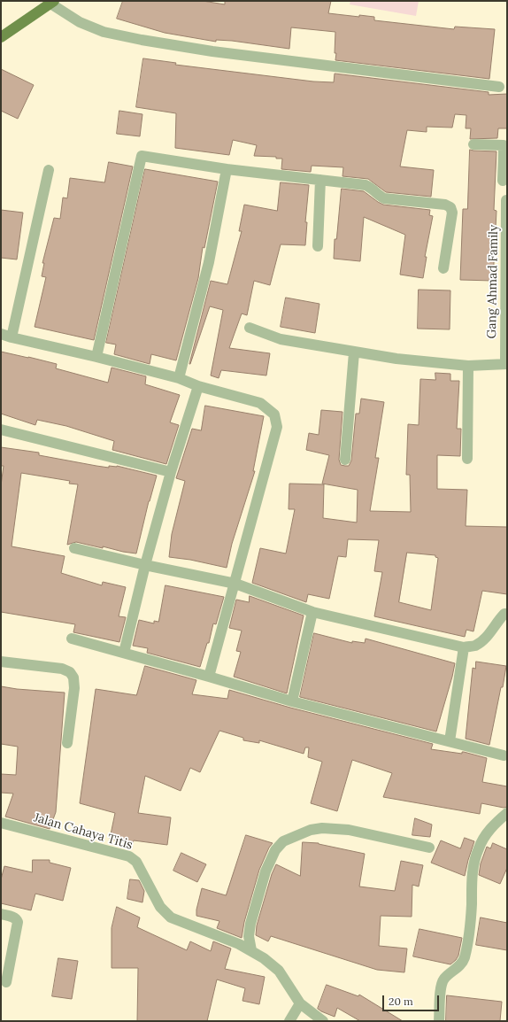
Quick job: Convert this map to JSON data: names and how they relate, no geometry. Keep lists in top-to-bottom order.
{
  "streets": {
    "street": ["Gang Ahmad Family", "Jalan Cahaya Titis"]
  },
  "scale_bar": "20 m"
}
